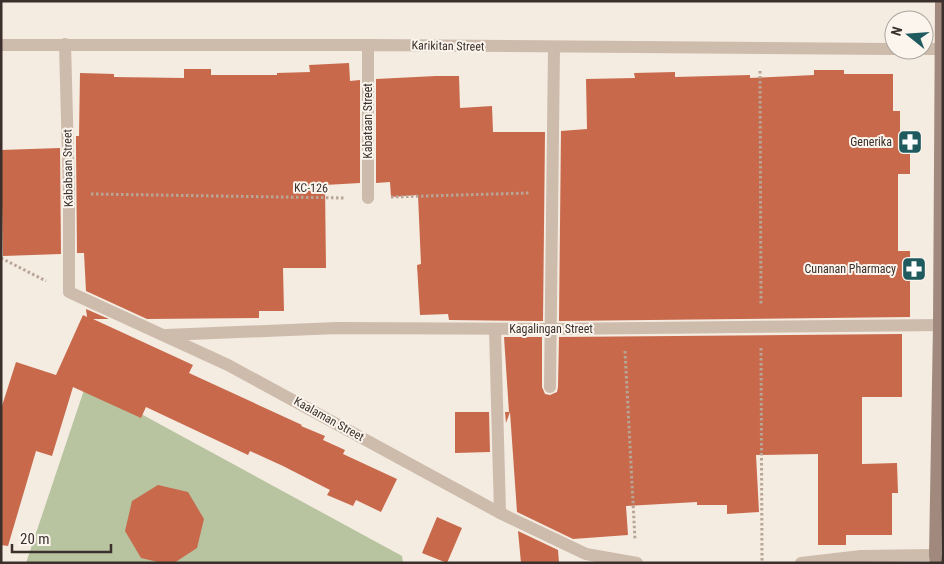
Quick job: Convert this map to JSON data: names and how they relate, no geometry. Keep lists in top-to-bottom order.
{
  "streets": {
    "street": [
      "Karikitan Street",
      "Kabataan Street",
      "Kababaan Street",
      "Kagalingan Street",
      "Kaalaman Street"
    ],
    "path": ["KC-126"]
  },
  "crossings": [
    ["Karikitan Street", "Kabataan Street"],
    ["Karikitan Street", "Kababaan Street"],
    ["Kabataan Street", "KC-126"],
    ["Kababaan Street", "KC-126"],
    ["Kababaan Street", "Kaalaman Street"],
    ["Kagalingan Street", "Kaalaman Street"]
  ],
  "places": {
    "pharmacy": ["Generika", "Cunanan Pharmacy"]
  },
  "scale_bar": "20 m",
  "north": "left"
}
